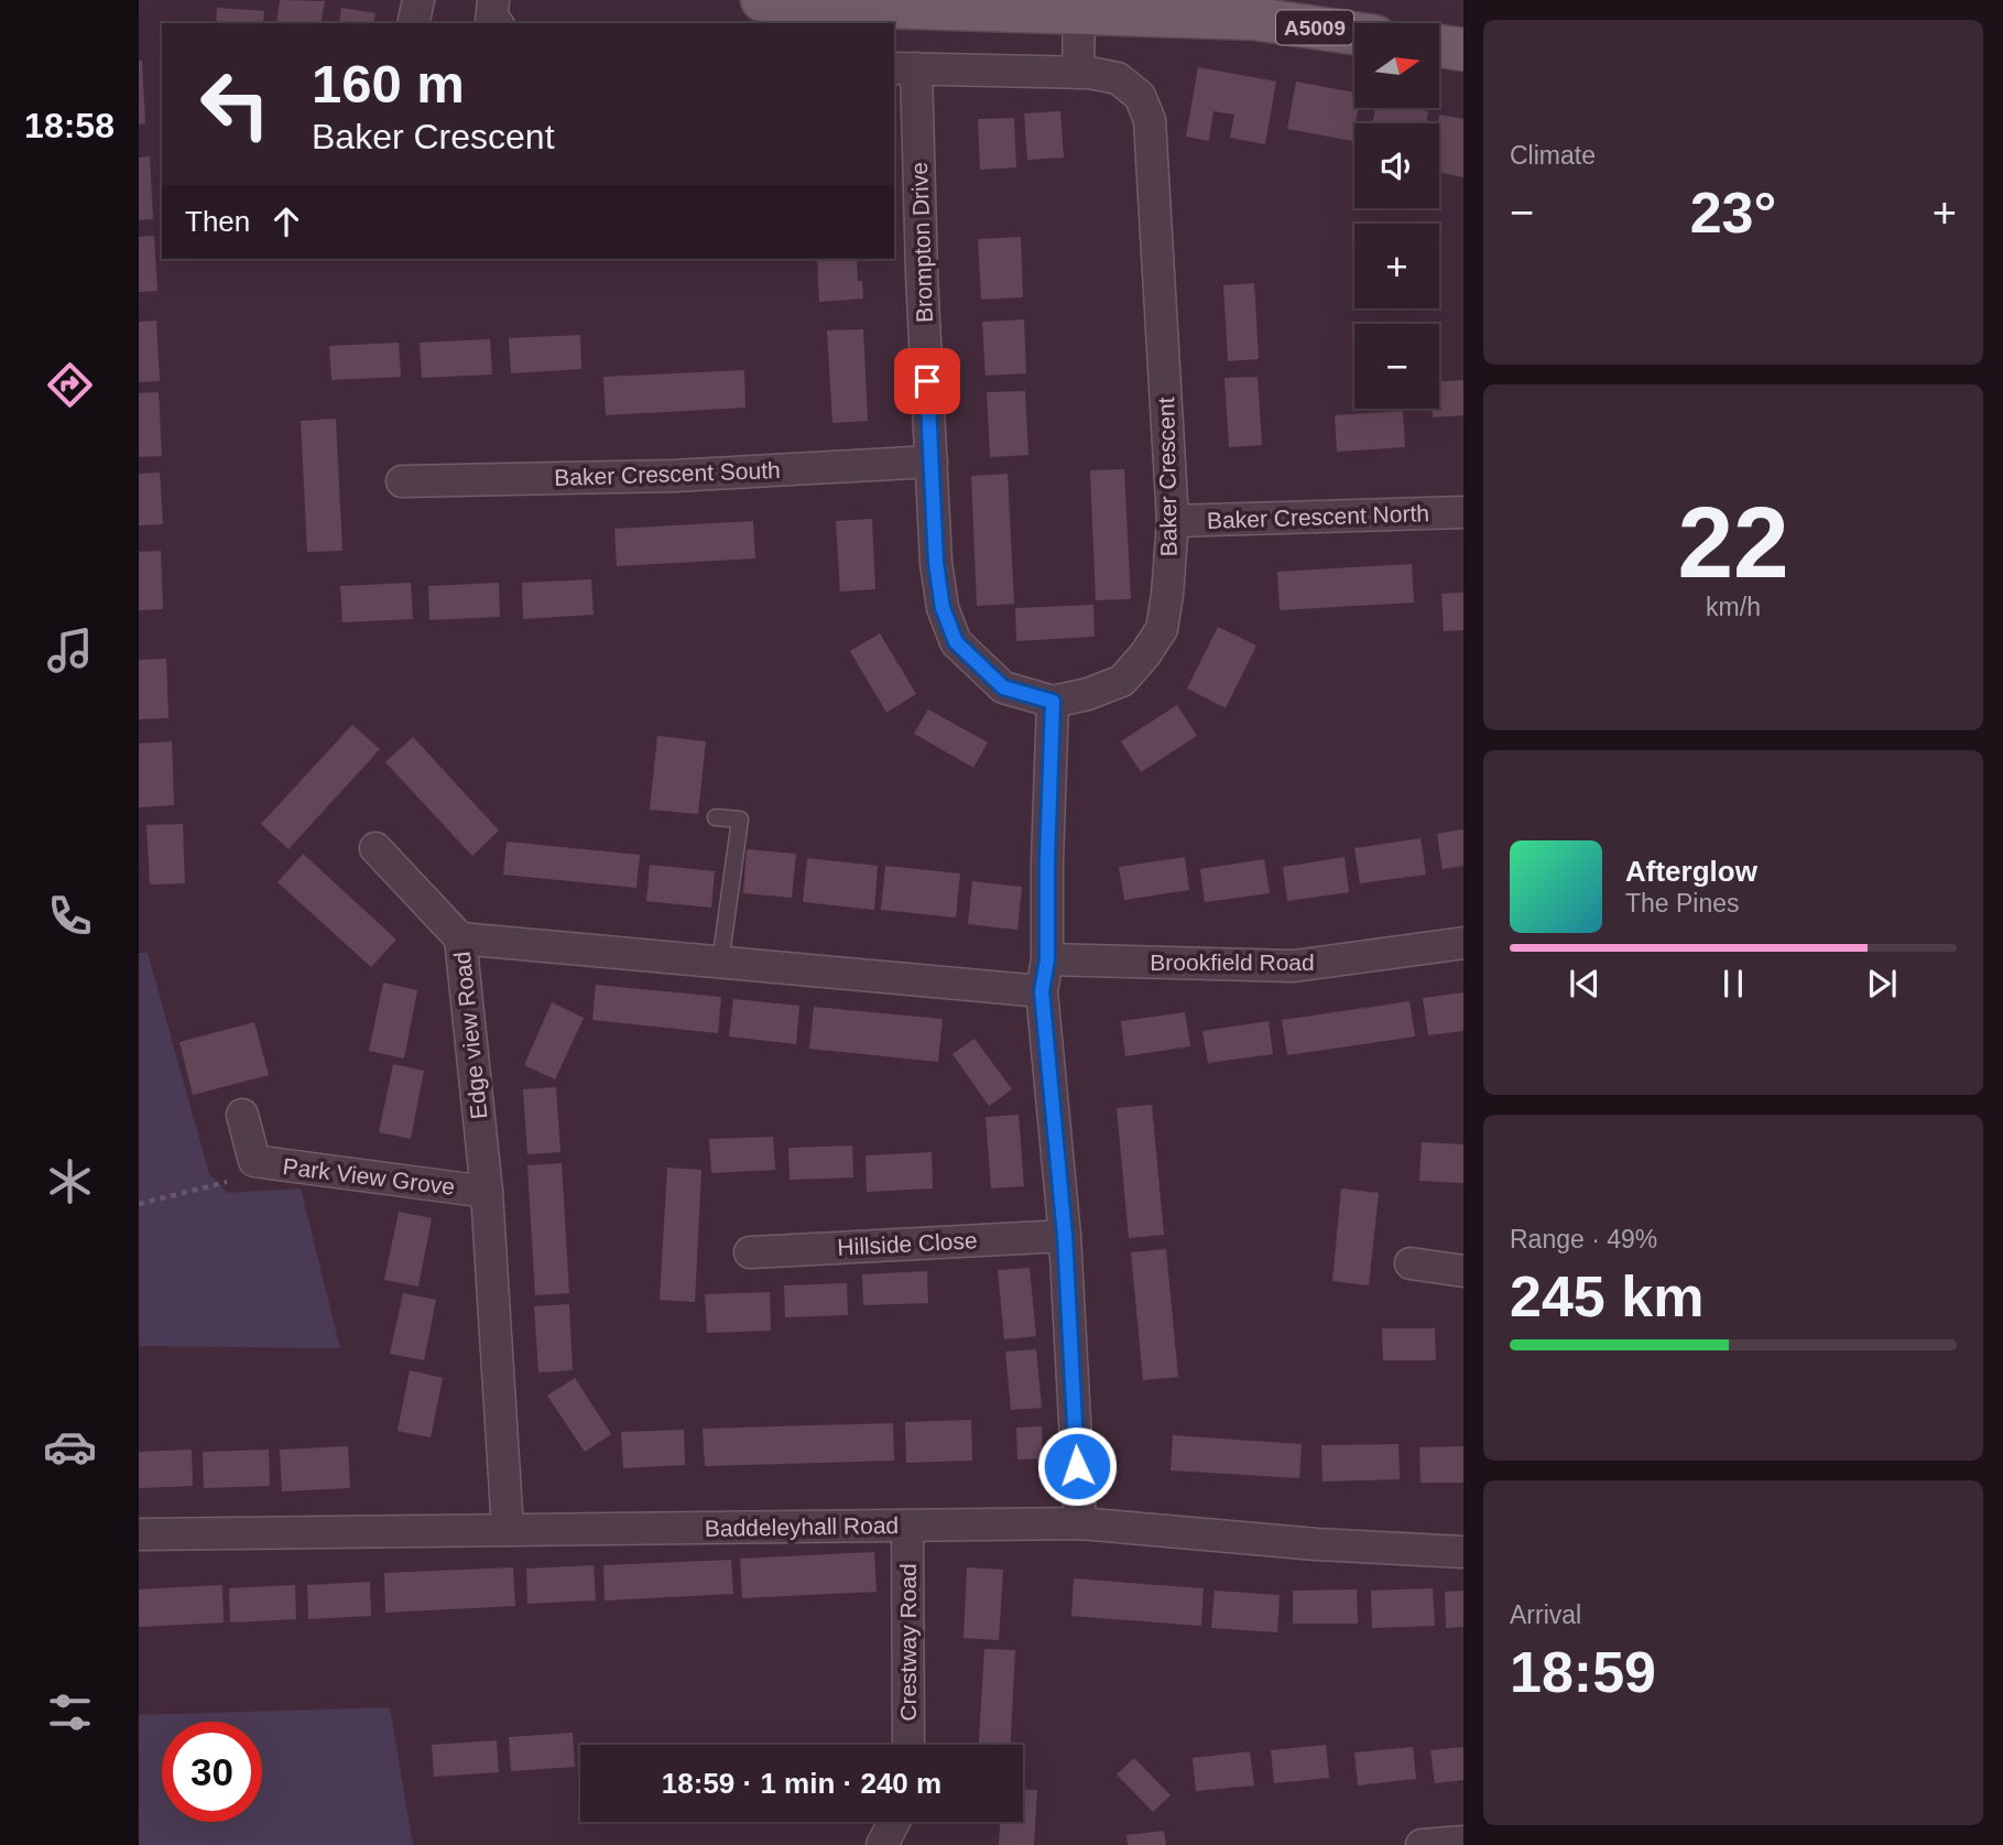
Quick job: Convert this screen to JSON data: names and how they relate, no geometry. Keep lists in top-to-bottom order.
{
  "streets": {
    "main road": ["A5009"],
    "street": [
      "Brompton Drive",
      "Baker Crescent South",
      "Baker Crescent",
      "Baker Crescent North",
      "Brookfield Road",
      "Edge view Road",
      "Park View Grove",
      "Hillside Close",
      "Baddeleyhall Road",
      "Crestway Road"
    ]
  },
  "crossings": [
    ["Brompton Drive", "Baker Crescent South"],
    ["Brompton Drive", "Baker Crescent"],
    ["Baker Crescent South", "Baker Crescent"],
    ["Baker Crescent", "Baker Crescent North"],
    ["Edge view Road", "Park View Grove"],
    ["Edge view Road", "Baddeleyhall Road"],
    ["Baddeleyhall Road", "Crestway Road"]
  ],
  "north": "right",
  "page": {
    "tabs": "18:58",
    "tile": [
      "Climate",
      ["22", "km/h"],
      ["Range · 49%", "245 km"],
      ["Arrival", "18:59"]
    ],
    "map_buttons": ["+", "−"],
    "turn": ["160 m", "Baker Crescent"],
    "heat": ["−", "23°", "+"],
    "then": "Then",
    "song": ["Afterglow", "The Pines"],
    "limit": "30",
    "trip": "18:59 · 1 min · 240 m"
  }
}
